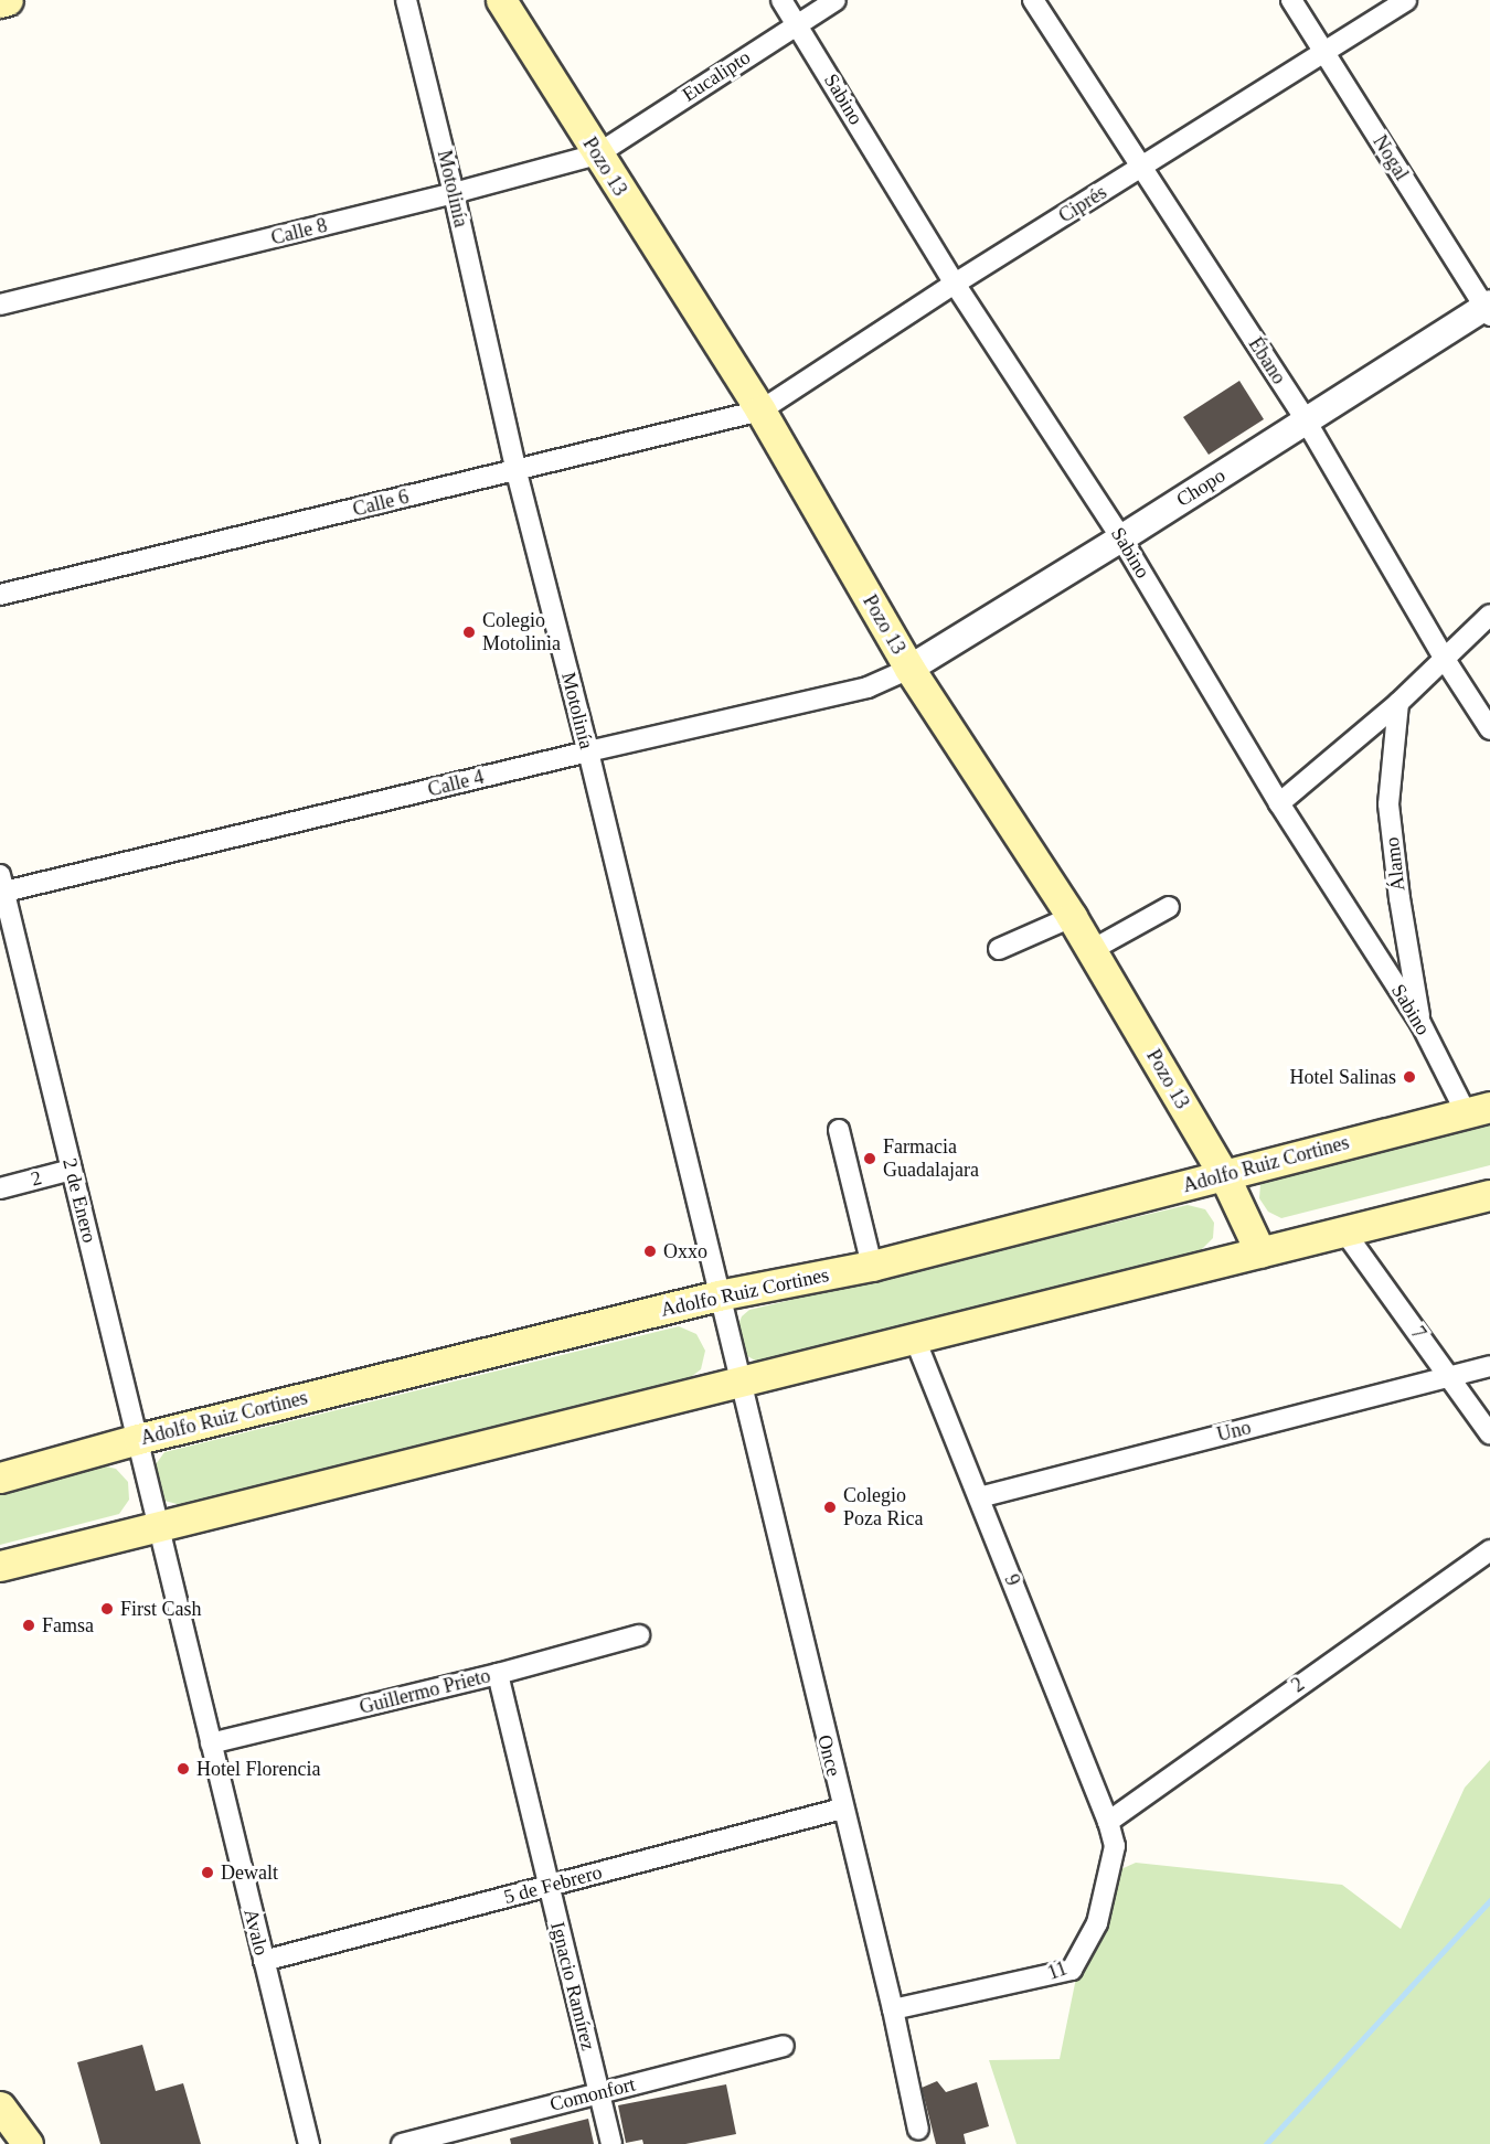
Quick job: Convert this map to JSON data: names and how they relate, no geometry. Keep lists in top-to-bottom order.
{
  "streets": {
    "main road": ["Pozo 13", "Adolfo Ruiz Cortines"],
    "street": [
      "Eucalipto",
      "Sabino",
      "Nogal",
      "Motolinía",
      "Ciprés",
      "Calle 8",
      "Ébano",
      "Chopo",
      "Calle 6",
      "Calle 4",
      "Álamo",
      "2",
      "2 de Enero",
      "7",
      "Uno",
      "9",
      "Guillermo Prieto",
      "Once",
      "5 de Febrero",
      "Avalo",
      "11",
      "Ignacio Ramírez",
      "Comonfort"
    ]
  },
  "crossings": [
    ["Eucalipto", "Sabino"],
    ["Eucalipto", "Pozo 13"],
    ["Eucalipto", "Calle 8"],
    ["Sabino", "Ciprés"],
    ["Sabino", "Chopo"],
    ["Sabino", "Álamo"],
    ["Sabino", "Adolfo Ruiz Cortines"],
    ["Nogal", "Ciprés"],
    ["Nogal", "Chopo"],
    ["Pozo 13", "Ciprés"],
    ["Pozo 13", "Calle 8"],
    ["Pozo 13", "Chopo"],
    ["Pozo 13", "Calle 6"],
    ["Pozo 13", "Calle 4"],
    ["Pozo 13", "Adolfo Ruiz Cortines"],
    ["Motolinía", "Calle 8"],
    ["Motolinía", "Calle 6"],
    ["Motolinía", "Calle 4"],
    ["Motolinía", "Adolfo Ruiz Cortines"],
    ["Motolinía", "Once"],
    ["Ciprés", "Ébano"],
    ["Ciprés", "Calle 6"],
    ["Ébano", "Chopo"],
    ["Chopo", "Calle 4"],
    ["Calle 4", "2 de Enero"],
    ["Adolfo Ruiz Cortines", "2 de Enero"],
    ["2", "2 de Enero"],
    ["2", "9"],
    ["2", "11"],
    ["2 de Enero", "Avalo"],
    ["7", "Uno"],
    ["Uno", "9"],
    ["9", "11"],
    ["Guillermo Prieto", "Avalo"],
    ["Guillermo Prieto", "Ignacio Ramírez"],
    ["Once", "5 de Febrero"],
    ["Once", "11"],
    ["5 de Febrero", "Avalo"],
    ["5 de Febrero", "Ignacio Ramírez"],
    ["Ignacio Ramírez", "Comonfort"]
  ],
  "places": [
    "Colegio Motolinia",
    "Hotel Salinas",
    "Farmacia Guadalajara",
    "Oxxo",
    "Colegio Poza Rica",
    "First Cash",
    "Famsa",
    "Hotel Florencia",
    "Dewalt"
  ]
}
